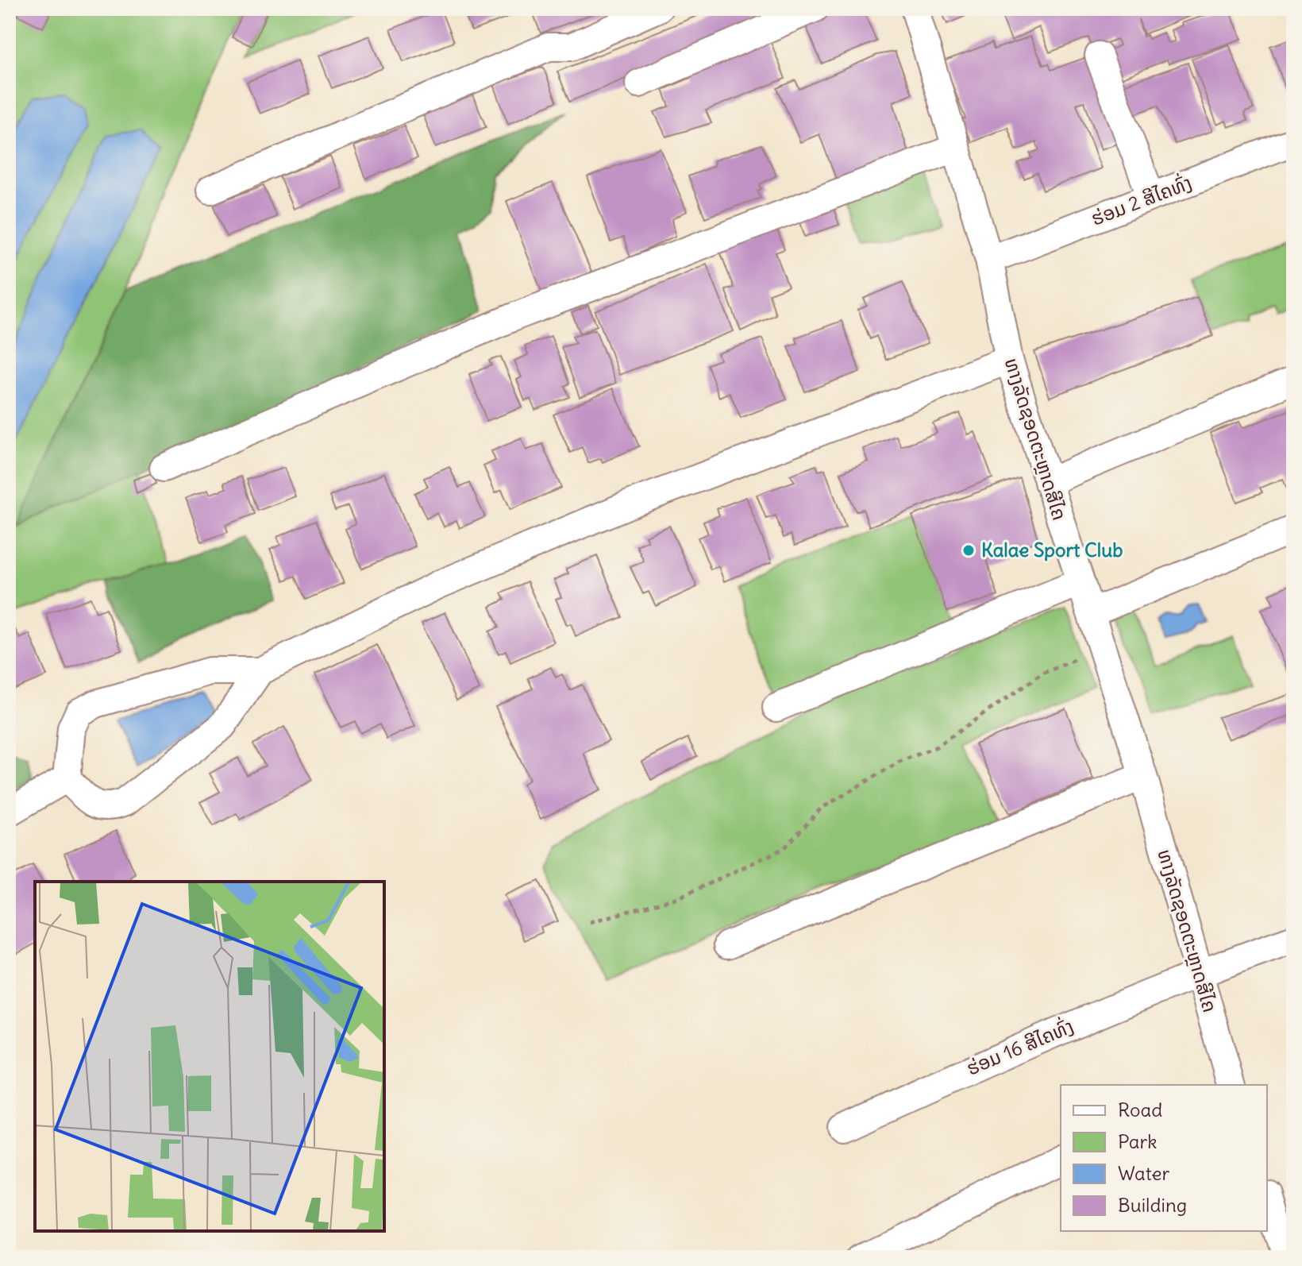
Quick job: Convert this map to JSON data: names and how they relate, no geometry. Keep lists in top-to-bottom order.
{
  "streets": {
    "street": ["ຮ່ອມ 2 ສີໄຄທົ່ງ", "ທາງລັດຊອດຕະຫຼາດສີໄຄ", "ຮ່ອມ 16 ສີໄຄທົ່ງ"]
  },
  "crossings": [
    ["ຮ່ອມ 2 ສີໄຄທົ່ງ", "ທາງລັດຊອດຕະຫຼາດສີໄຄ"],
    ["ທາງລັດຊອດຕະຫຼາດສີໄຄ", "ຮ່ອມ 16 ສີໄຄທົ່ງ"]
  ],
  "places": ["Kalae Sport Club"],
  "legend": [
    "Road",
    "Park",
    "Water",
    "Building"
  ]
}
